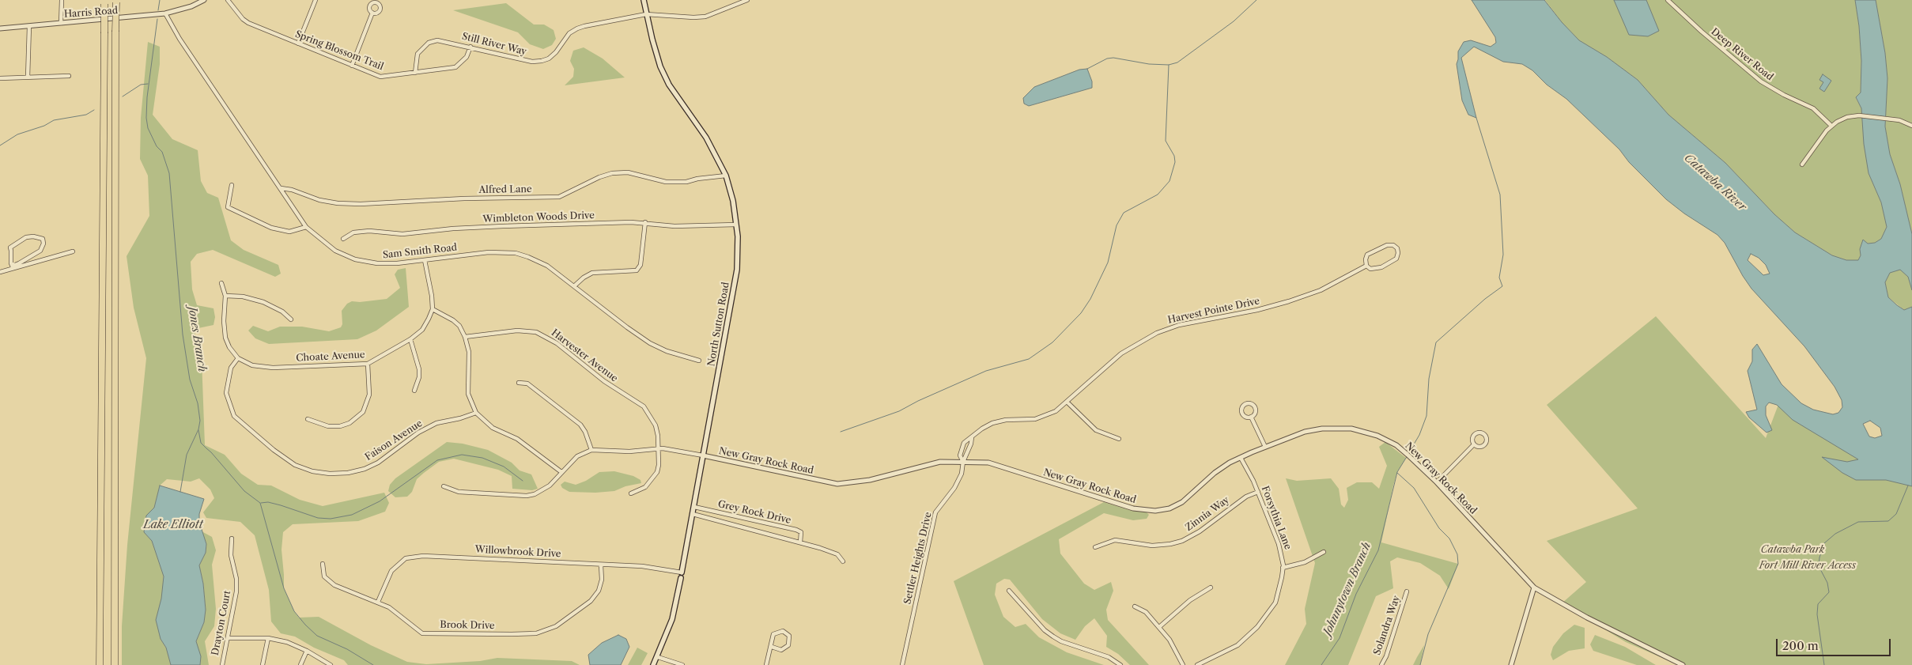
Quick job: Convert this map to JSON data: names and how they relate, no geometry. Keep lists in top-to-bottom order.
{
  "streets": {
    "main road": ["North Sutton Road"],
    "street": [
      "Harris Road",
      "Still River Way",
      "Spring Blossom Trail",
      "Deep River Road",
      "Alfred Lane",
      "Wimbleton Woods Drive",
      "Sam Smith Road",
      "Harvest Pointe Drive",
      "Harvester Avenue",
      "Choate Avenue",
      "Faison Avenue",
      "New Gray Rock Road",
      "Grey Rock Drive",
      "Zinnia Way",
      "Forsythia Lane",
      "Willowbrook Drive",
      "Settler Heights Drive",
      "Drayton Court",
      "Brook Drive",
      "Solandra Way"
    ]
  },
  "crossings": [
    ["Harris Road", "Sam Smith Road"],
    ["Still River Way", "Spring Blossom Trail"],
    ["Still River Way", "North Sutton Road"],
    ["Alfred Lane", "Sam Smith Road"],
    ["Alfred Lane", "North Sutton Road"],
    ["Wimbleton Woods Drive", "North Sutton Road"],
    ["Harvest Pointe Drive", "New Gray Rock Road"],
    ["Harvest Pointe Drive", "Settler Heights Drive"],
    ["North Sutton Road", "New Gray Rock Road"],
    ["North Sutton Road", "Grey Rock Drive"],
    ["North Sutton Road", "Willowbrook Drive"],
    ["Choate Avenue", "Faison Avenue"],
    ["New Gray Rock Road", "Forsythia Lane"],
    ["New Gray Rock Road", "Settler Heights Drive"],
    ["Zinnia Way", "Forsythia Lane"],
    ["Willowbrook Drive", "Brook Drive"]
  ],
  "water": [
    "Catawba River",
    "Jones Branch",
    "Lake Elliott",
    "Johnnytown Branch"
  ],
  "parks": ["Catawba Park", "Fort Mill River Access"],
  "scale_bar": "200 m"
}
